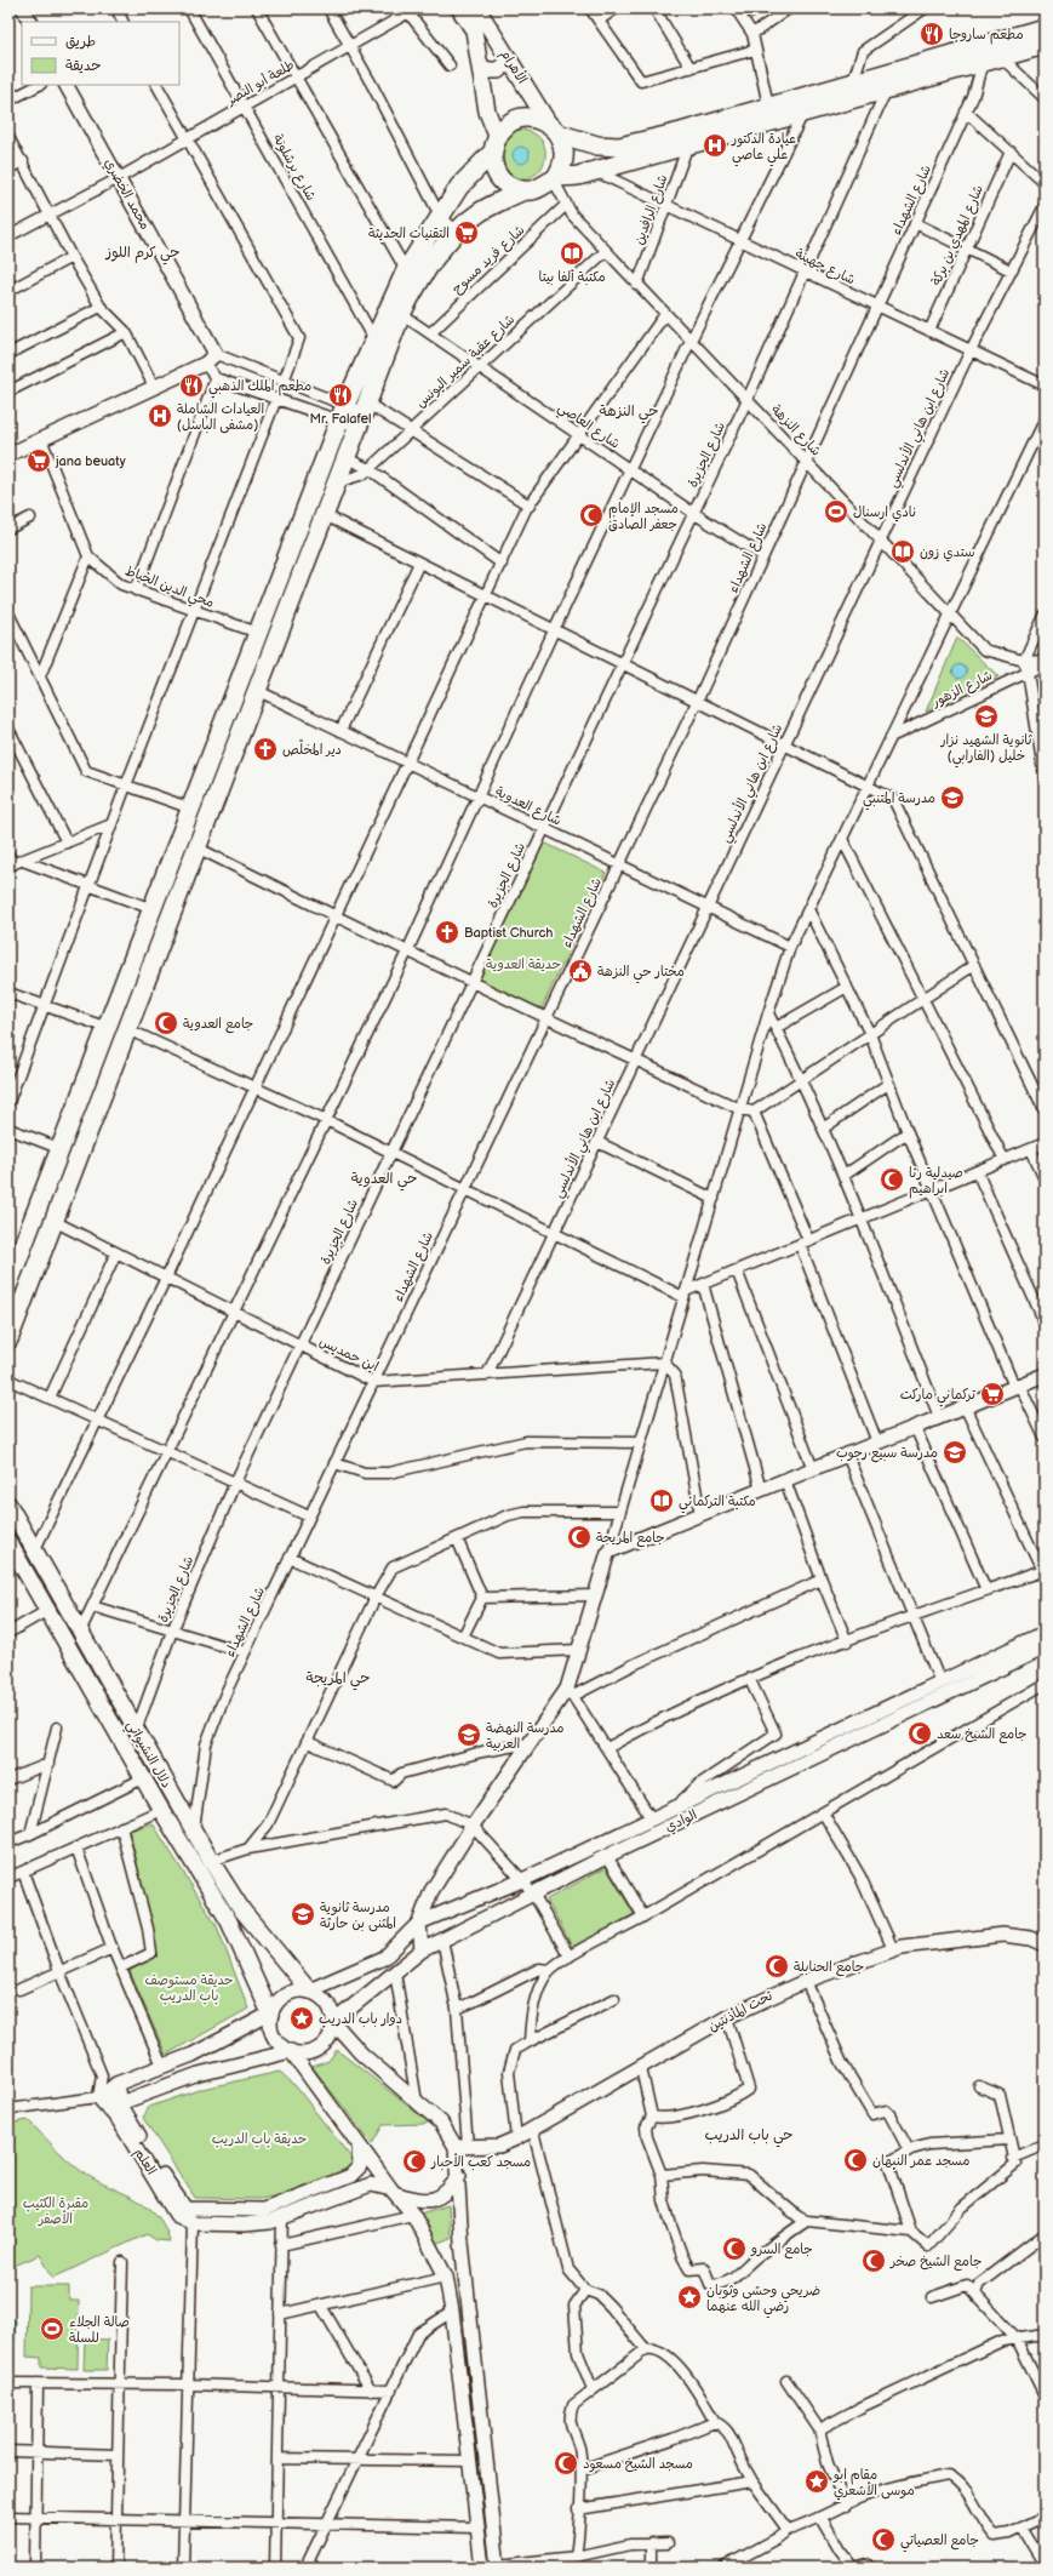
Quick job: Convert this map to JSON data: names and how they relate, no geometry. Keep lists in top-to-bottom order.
{
  "streets": {
    "main road": [
      "الأهرام",
      "محمد الخضري",
      "دلال النشيواتي",
      "الوادي",
      "تحت المأذنتين",
      "العلم"
    ],
    "street": [
      "طلعة أبو النصر",
      "شارع برشلونة",
      "شارع الشهداء",
      "شارع الرافدين",
      "شارع المهدي بن بركة",
      "شارع فريد مسوح",
      "شارع جهينة",
      "شارع عقبة سمير اليونس",
      "شارع العاصي",
      "شارع ابن هاني الأندلسي",
      "شارع النزهة",
      "شارع الجزيرة",
      "محي الدين الخياط",
      "شارع الزهور",
      "شارع العدوية",
      "ابن حمديس"
    ]
  },
  "crossings": [
    ["الأهرام", "شارع النزهة"],
    ["طلعة أبو النصر", "شارع برشلونة"],
    ["طلعة أبو النصر", "محمد الخضري"],
    ["شارع الشهداء", "شارع جهينة"],
    ["شارع الشهداء", "شارع العاصي"],
    ["شارع الشهداء", "شارع النزهة"],
    ["شارع الشهداء", "شارع العدوية"],
    ["شارع الشهداء", "ابن حمديس"],
    ["شارع الشهداء", "دلال النشيواتي"],
    ["شارع الرافدين", "شارع جهينة"],
    ["شارع الرافدين", "شارع النزهة"],
    ["شارع المهدي بن بركة", "شارع جهينة"],
    ["شارع فريد مسوح", "شارع العاصي"],
    ["شارع فريد مسوح", "شارع النزهة"],
    ["شارع جهينة", "شارع ابن هاني الأندلسي"],
    ["شارع جهينة", "شارع الجزيرة"],
    ["شارع عقبة سمير اليونس", "شارع العاصي"],
    ["شارع عقبة سمير اليونس", "شارع النزهة"],
    ["شارع العاصي", "شارع الجزيرة"],
    ["شارع ابن هاني الأندلسي", "شارع النزهة"],
    ["شارع ابن هاني الأندلسي", "شارع العدوية"],
    ["شارع ابن هاني الأندلسي", "ابن حمديس"],
    ["شارع النزهة", "شارع الجزيرة"],
    ["شارع الجزيرة", "شارع العدوية"],
    ["شارع الجزيرة", "ابن حمديس"],
    ["شارع الجزيرة", "دلال النشيواتي"],
    ["دلال النشيواتي", "الوادي"]
  ],
  "districts": [
    "حي كرم اللوز",
    "حي النزهة",
    "حي العدوية",
    "حي المريجة",
    "حي باب الدريب"
  ],
  "parks": [
    "حديقة العدوية",
    "حديقة مستوصف باب الدريب",
    "حديقة باب الدريب",
    "مقبرة الكثيب الأصفر"
  ],
  "places": {
    "restaurant": ["مطعم ساروجا", "مطعم الملك الذهبي", "Mr. Falafel"],
    "hospital": ["عيادة الدكتور علي عاصي", "العيادات الشاملة (مشفى الباسل)"],
    "supermarket": ["التقنيات الحديثة", "jana beuaty", "تركماني ماركت"],
    "library": ["مكتبة ألفا بيتا", "ستدي زون", "مكتبة التركماني"],
    "sports": ["نادي ارسنال", "صالة الجلاء للسلة"],
    "mosque": [
      "مسجد الإمام جعفر الصادق",
      "جامع العدوية",
      "صيدلية رنا ابراهيم",
      "جامع المريجة",
      "جامع الشيخ سعد",
      "جامع الحنابلة",
      "مسجد عمر النبهان",
      "مسجد كعب الأحبار",
      "جامع السرو",
      "جامع الشيخ صخر",
      "مسجد الشيخ مسعود",
      "جامع العصياتي"
    ],
    "school or university": [
      "ثانوية الشهيد نزار خليل (الفارابي)",
      "مدرسة المتنبي",
      "مدرسة سبيع رجوب",
      "مدرسة النهضة العربية",
      "مدرسة ثانوية المثنى بن حارثة"
    ],
    "church": ["دير المخلّص", "Baptist Church"],
    "public building": ["مختار حي النزهة"],
    "place": ["دوار باب الدريب", "ضريحي وحشي وثوبان رضي الله عنهما", "مقام ابو موسى الأشعري"]
  },
  "legend": ["طريق", "حديقة"]
}
